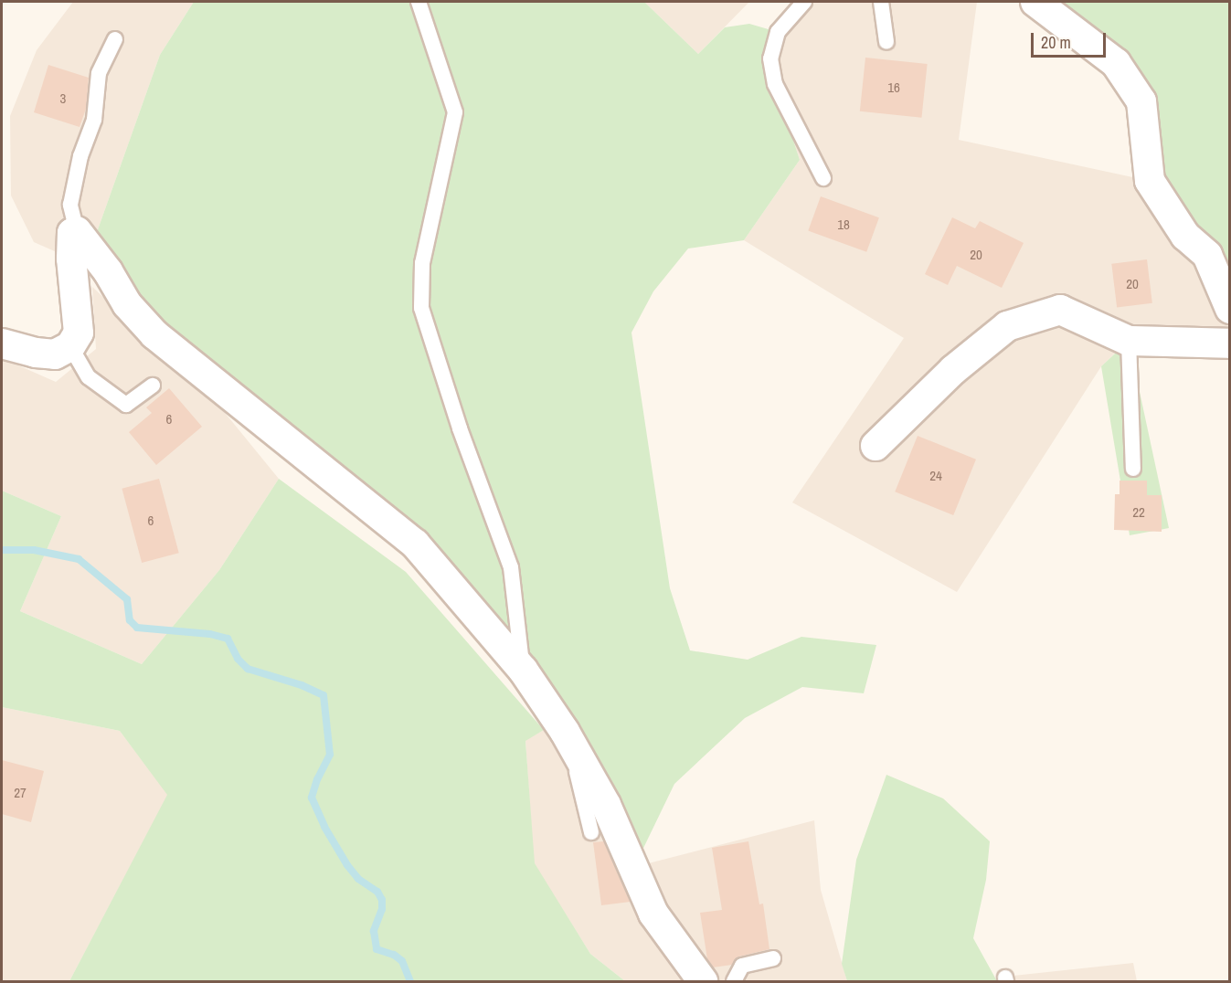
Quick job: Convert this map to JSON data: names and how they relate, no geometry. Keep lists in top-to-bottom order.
{
  "house_numbers": [
    "16",
    "3",
    "18",
    "20",
    "20",
    "6",
    "24",
    "22",
    "6",
    "27"
  ],
  "scale_bar": "20 m"
}
